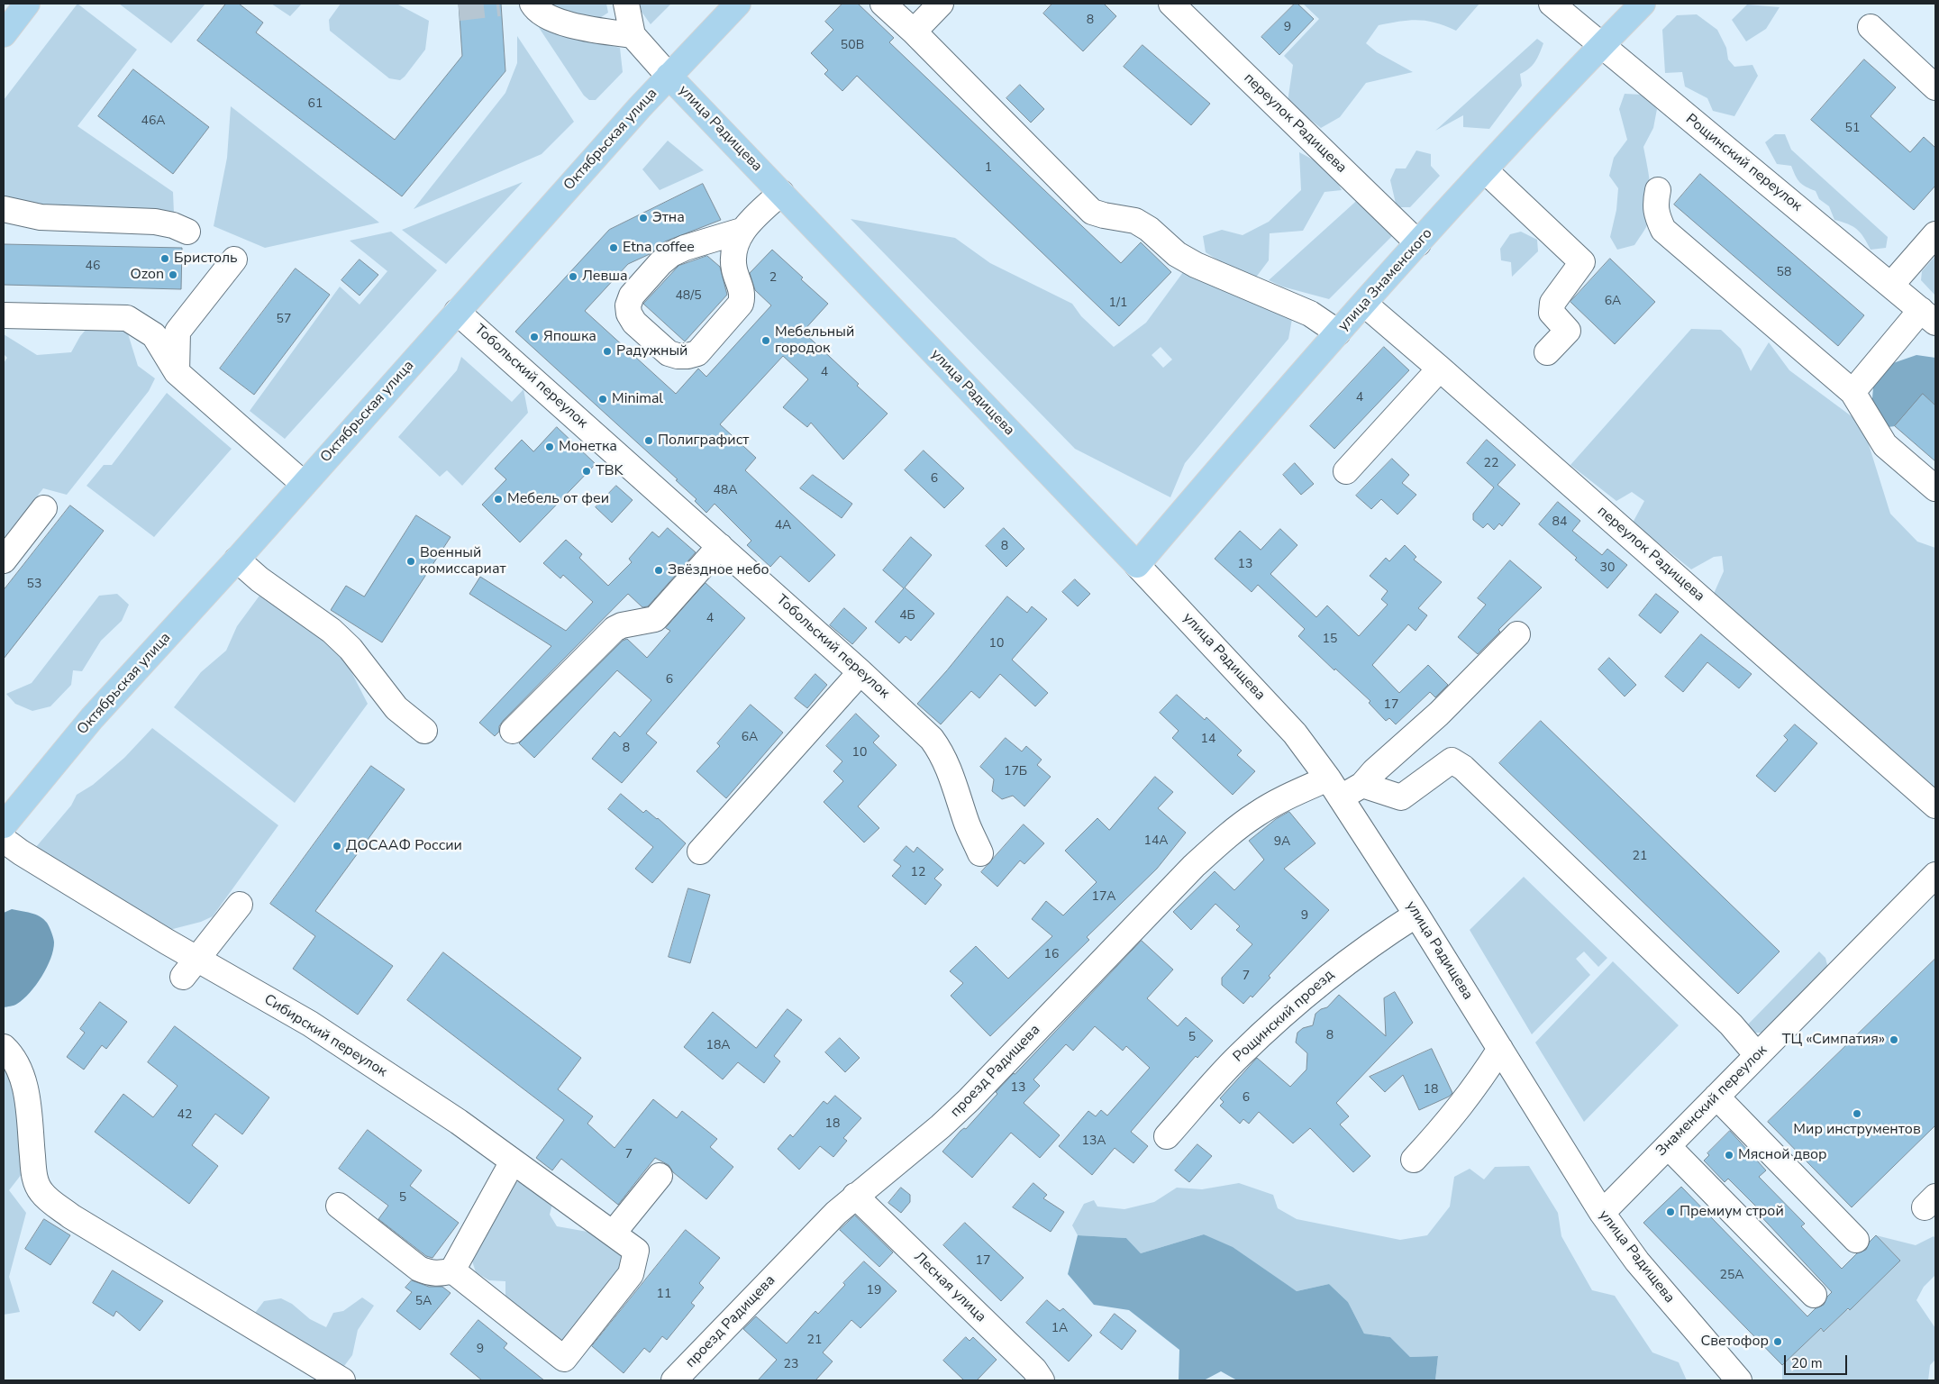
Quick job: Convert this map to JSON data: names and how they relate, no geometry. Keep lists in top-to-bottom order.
{
  "streets": {
    "main road": ["улица Радищева", "Октябрьская улица", "улица Знаменского"],
    "street": [
      "переулок Радищева",
      "Рощинский переулок",
      "Тобольский переулок",
      "Рощинский проезд",
      "Сибирский переулок",
      "проезд Радищева",
      "Знаменский переулок",
      "Лесная улица"
    ]
  },
  "crossings": [
    ["переулок Радищева", "улица Знаменского"],
    ["улица Радищева", "Октябрьская улица"],
    ["улица Радищева", "улица Знаменского"],
    ["улица Радищева", "Рощинский проезд"],
    ["улица Радищева", "проезд Радищева"],
    ["улица Радищева", "Знаменский переулок"],
    ["Октябрьская улица", "Тобольский переулок"],
    ["Рощинский переулок", "улица Знаменского"],
    ["проезд Радищева", "Лесная улица"]
  ],
  "places": [
    "Этна",
    "Etna coffee",
    "Бристоль",
    "Ozon",
    "Левша",
    "Япошка",
    "Мебельный городок",
    "Радужный",
    "Minimal",
    "Полиграфист",
    "Монетка",
    "TBK",
    "Мебель от феи",
    "Военный комиссариат",
    "Звёздное небо",
    "ДОСААФ России",
    "ТЦ «Симпатия»",
    "Мир инструментов",
    "Мясной двор",
    "Премиум строй",
    "Светофор"
  ],
  "house_numbers": [
    "8",
    "9",
    "50В",
    "61",
    "46А",
    "51",
    "1",
    "46",
    "58",
    "2",
    "48/5",
    "6А",
    "1/1",
    "57",
    "4",
    "4",
    "22",
    "6",
    "48А",
    "84",
    "4А",
    "8",
    "13",
    "30",
    "53",
    "4Б",
    "4",
    "15",
    "10",
    "6",
    "17",
    "6А",
    "14",
    "8",
    "10",
    "17Б",
    "14А",
    "9А",
    "21",
    "12",
    "17А",
    "9",
    "16",
    "7",
    "8",
    "5",
    "18А",
    "13",
    "18",
    "6",
    "42",
    "18",
    "13А",
    "7",
    "5",
    "17",
    "25А",
    "19",
    "11",
    "5А",
    "1А",
    "21",
    "9",
    "23"
  ],
  "scale_bar": "20 m"
}
